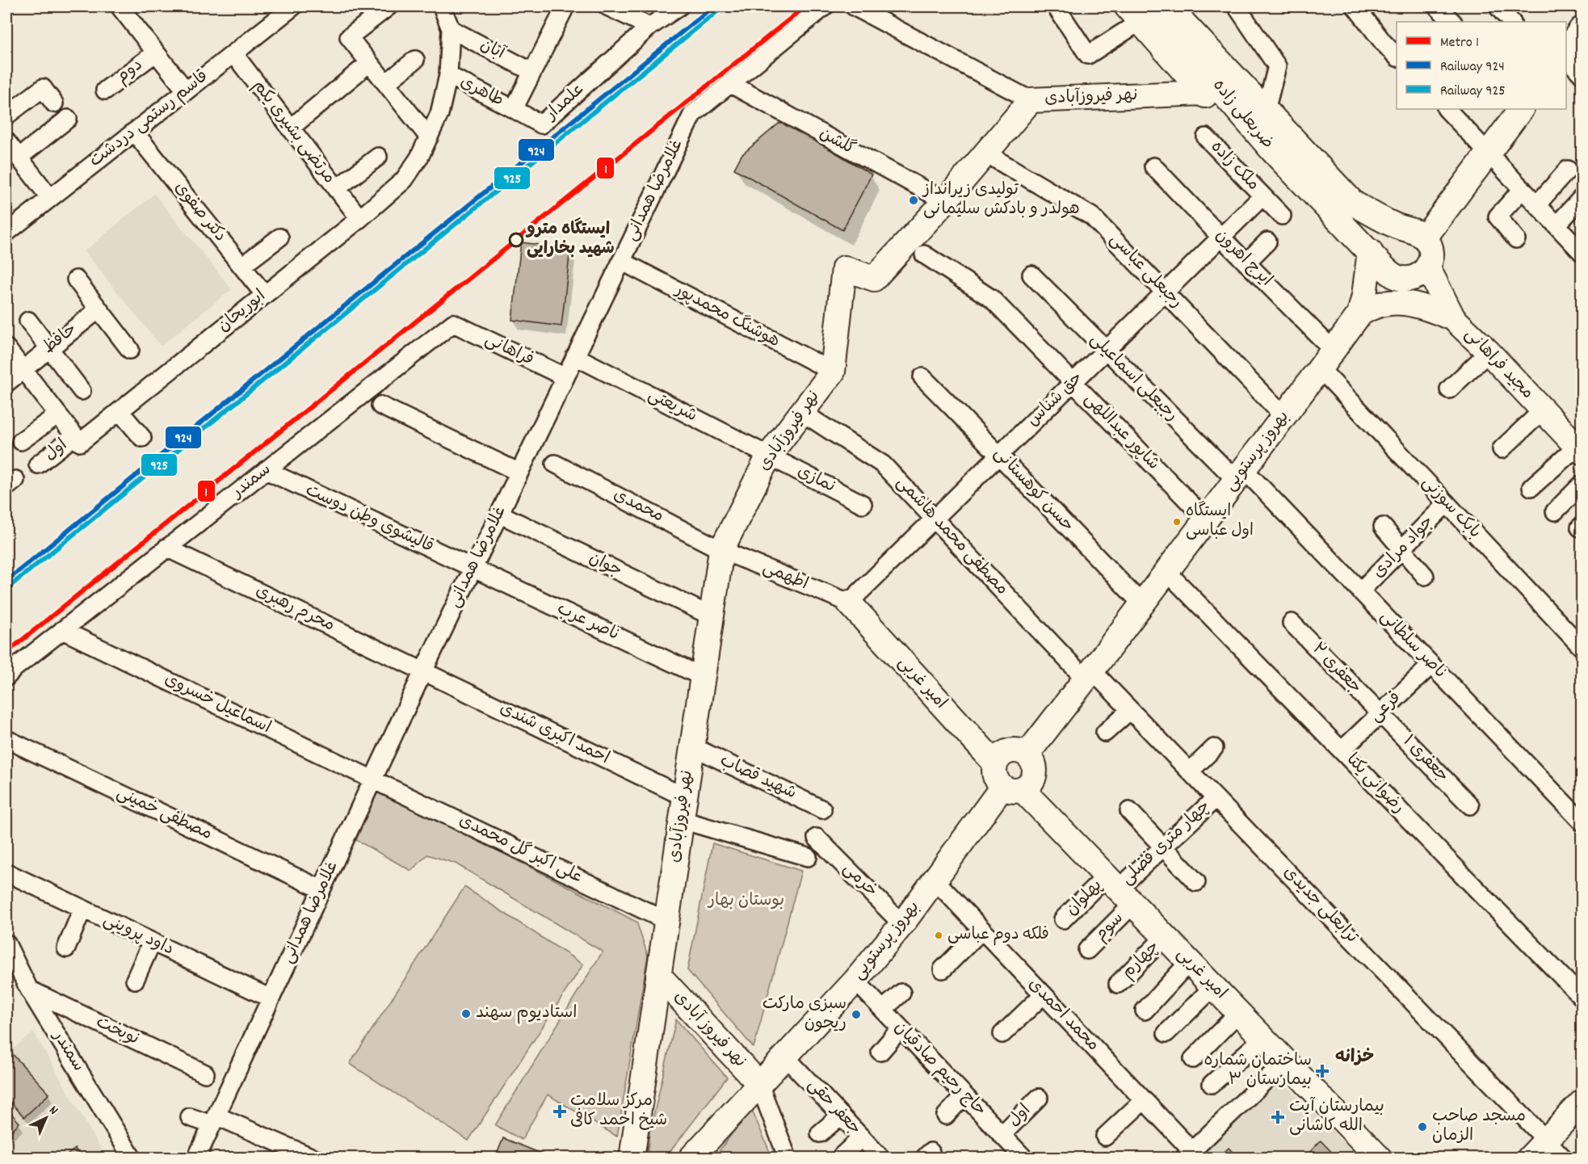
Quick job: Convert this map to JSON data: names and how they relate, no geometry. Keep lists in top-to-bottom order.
{
  "streets": {
    "main road": [
      "نهر فیروزآبادی",
      "ضربعلی زاده",
      "مجید فراهانی",
      "بهروز پرستویی",
      "امیر غربی",
      "نهر فیروز آبادی"
    ],
    "street": [
      "آبان",
      "دوم",
      "طاهری",
      "علمدار",
      "قاسم رستمی دردشت",
      "مرتضی بشیری یکم",
      "گلشن",
      "ملک زاده",
      "غلامرضا همدانی",
      "دکتر صفوی",
      "ایرج اهرون",
      "رجبعلی عباسی",
      "ابوریحان",
      "هوشنگ محمدپور",
      "حافظ",
      "فراهانی",
      "رجبعلی اسماعیلی",
      "حق شناس",
      "شریعتی",
      "شاپور عبداللهی",
      "اول",
      "نمازی",
      "سمندر",
      "حسن کوهستانی",
      "محمدی",
      "بابک سوزنی",
      "قالیشوی وطن دوست",
      "مصطفی محمد هاشمی",
      "جواد مرادی",
      "جوان",
      "اطهمی",
      "محرم رهبری",
      "ناصر عرب",
      "ناصر سلطانی",
      "جعفری ۲",
      "اسماعیل خسروی",
      "فرعی",
      "احمد اکبری شندی",
      "جعفری ۱",
      "شهید قصاب",
      "رضوانی یکتا",
      "مصطفی خمینی",
      "چهار متری فضلی",
      "علی اکبر گل محمدی",
      "خرمی",
      "پهلوان",
      "ترابعلی جدیدی",
      "سوم",
      "داود پروینی",
      "چهارم",
      "محمد احمدی",
      "نوبخت",
      "حاج رحیم صادقیان",
      "جعفر حقی"
    ]
  },
  "crossings": [
    ["آبان", "ابوریحان"],
    ["طاهری", "علمدار"],
    ["طاهری", "ابوریحان"],
    ["نهر فیروزآبادی", "گلشن"],
    ["نهر فیروزآبادی", "رجبعلی عباسی"],
    ["نهر فیروزآبادی", "هوشنگ محمدپور"],
    ["نهر فیروزآبادی", "شریعتی"],
    ["نهر فیروزآبادی", "نمازی"],
    ["نهر فیروزآبادی", "محمدی"],
    ["نهر فیروزآبادی", "مصطفی محمد هاشمی"],
    ["نهر فیروزآبادی", "جوان"],
    ["نهر فیروزآبادی", "اطهمی"],
    ["نهر فیروزآبادی", "ناصر عرب"],
    ["نهر فیروزآبادی", "احمد اکبری شندی"],
    ["نهر فیروزآبادی", "شهید قصاب"],
    ["نهر فیروزآبادی", "علی اکبر گل محمدی"],
    ["نهر فیروزآبادی", "نهر فیروز آبادی"],
    ["قاسم رستمی دردشت", "مرتضی بشیری یکم"],
    ["قاسم رستمی دردشت", "دکتر صفوی"],
    ["گلشن", "غلامرضا همدانی"],
    ["ملک زاده", "حق شناس"],
    ["غلامرضا همدانی", "هوشنگ محمدپور"],
    ["غلامرضا همدانی", "فراهانی"],
    ["غلامرضا همدانی", "شریعتی"],
    ["غلامرضا همدانی", "قالیشوی وطن دوست"],
    ["غلامرضا همدانی", "جوان"],
    ["غلامرضا همدانی", "محرم رهبری"],
    ["غلامرضا همدانی", "ناصر عرب"],
    ["غلامرضا همدانی", "اسماعیل خسروی"],
    ["غلامرضا همدانی", "احمد اکبری شندی"],
    ["غلامرضا همدانی", "مصطفی خمینی"],
    ["غلامرضا همدانی", "علی اکبر گل محمدی"],
    ["غلامرضا همدانی", "داود پروینی"],
    ["دکتر صفوی", "ابوریحان"],
    ["ایرج اهرون", "حق شناس"],
    ["ایرج اهرون", "بهروز پرستویی"],
    ["ایرج اهرون", "بابک سوزنی"],
    ["رجبعلی عباسی", "حق شناس"],
    ["رجبعلی عباسی", "بهروز پرستویی"],
    ["ابوریحان", "اول"],
    ["فراهانی", "سمندر"],
    ["رجبعلی اسماعیلی", "حق شناس"],
    ["رجبعلی اسماعیلی", "بهروز پرستویی"],
    ["رجبعلی اسماعیلی", "ناصر سلطانی"],
    ["حق شناس", "شاپور عبداللهی"],
    ["حق شناس", "حسن کوهستانی"],
    ["حق شناس", "مصطفی محمد هاشمی"],
    ["حق شناس", "اطهمی"],
    ["حق شناس", "امیر غربی"],
    ["شریعتی", "نمازی"],
    ["شاپور عبداللهی", "بهروز پرستویی"],
    ["اول", "حاج رحیم صادقیان"],
    ["بهروز پرستویی", "حسن کوهستانی"],
    ["بهروز پرستویی", "بابک سوزنی"],
    ["بهروز پرستویی", "مصطفی محمد هاشمی"],
    ["بهروز پرستویی", "ناصر سلطانی"],
    ["بهروز پرستویی", "امیر غربی"],
    ["بهروز پرستویی", "رضوانی یکتا"],
    ["بهروز پرستویی", "خرمی"],
    ["بهروز پرستویی", "ترابعلی جدیدی"],
    ["بهروز پرستویی", "محمد احمدی"],
    ["بهروز پرستویی", "نهر فیروز آبادی"],
    ["بهروز پرستویی", "حاج رحیم صادقیان"],
    ["بهروز پرستویی", "جعفر حقی"],
    ["سمندر", "قالیشوی وطن دوست"],
    ["سمندر", "محرم رهبری"],
    ["سمندر", "اسماعیل خسروی"],
    ["سمندر", "نوبخت"],
    ["محمدی", "اطهمی"],
    ["بابک سوزنی", "جواد مرادی"],
    ["قالیشوی وطن دوست", "ناصر عرب"],
    ["مصطفی محمد هاشمی", "ترابعلی جدیدی"],
    ["جواد مرادی", "ناصر سلطانی"],
    ["اطهمی", "امیر غربی"],
    ["محرم رهبری", "احمد اکبری شندی"],
    ["ناصر سلطانی", "فرعی"],
    ["جعفری ۲", "فرعی"],
    ["جعفری ۲", "جعفری ۱"],
    ["امیر غربی", "چهار متری فضلی"],
    ["امیر غربی", "پهلوان"],
    ["امیر غربی", "سوم"],
    ["امیر غربی", "چهارم"],
    ["اسماعیل خسروی", "علی اکبر گل محمدی"],
    ["فرعی", "جعفری ۱"],
    ["فرعی", "رضوانی یکتا"],
    ["چهار متری فضلی", "پهلوان"],
    ["چهار متری فضلی", "ترابعلی جدیدی"],
    ["چهار متری فضلی", "سوم"],
    ["پهلوان", "سوم"]
  ],
  "districts": ["خزانه"],
  "parks": ["بوستان بهار"],
  "places": {
    "other": [
      "تولیدی زیرانداز هولدر و بادکش سلیمانی",
      "ایستگاه مترو شهید بخارایی",
      "ایستگاه اول عباسی",
      "فلکه دوم عباسی",
      "استادیوم سهند",
      "سبزی مارکت ریحون",
      "مسجد صاحب الزمان"
    ],
    "health": ["ساختمان شماره ۳ بیمارستان", "مرکز سلامت شیخ احمد کافی", "بیمارستان آیت الله کاشانی"]
  },
  "lines": ["metro line 1", "rail line 924", "rail line 925"],
  "legend": ["Metro 1", "Railway 924", "Railway 925"],
  "north": "top right"
}
